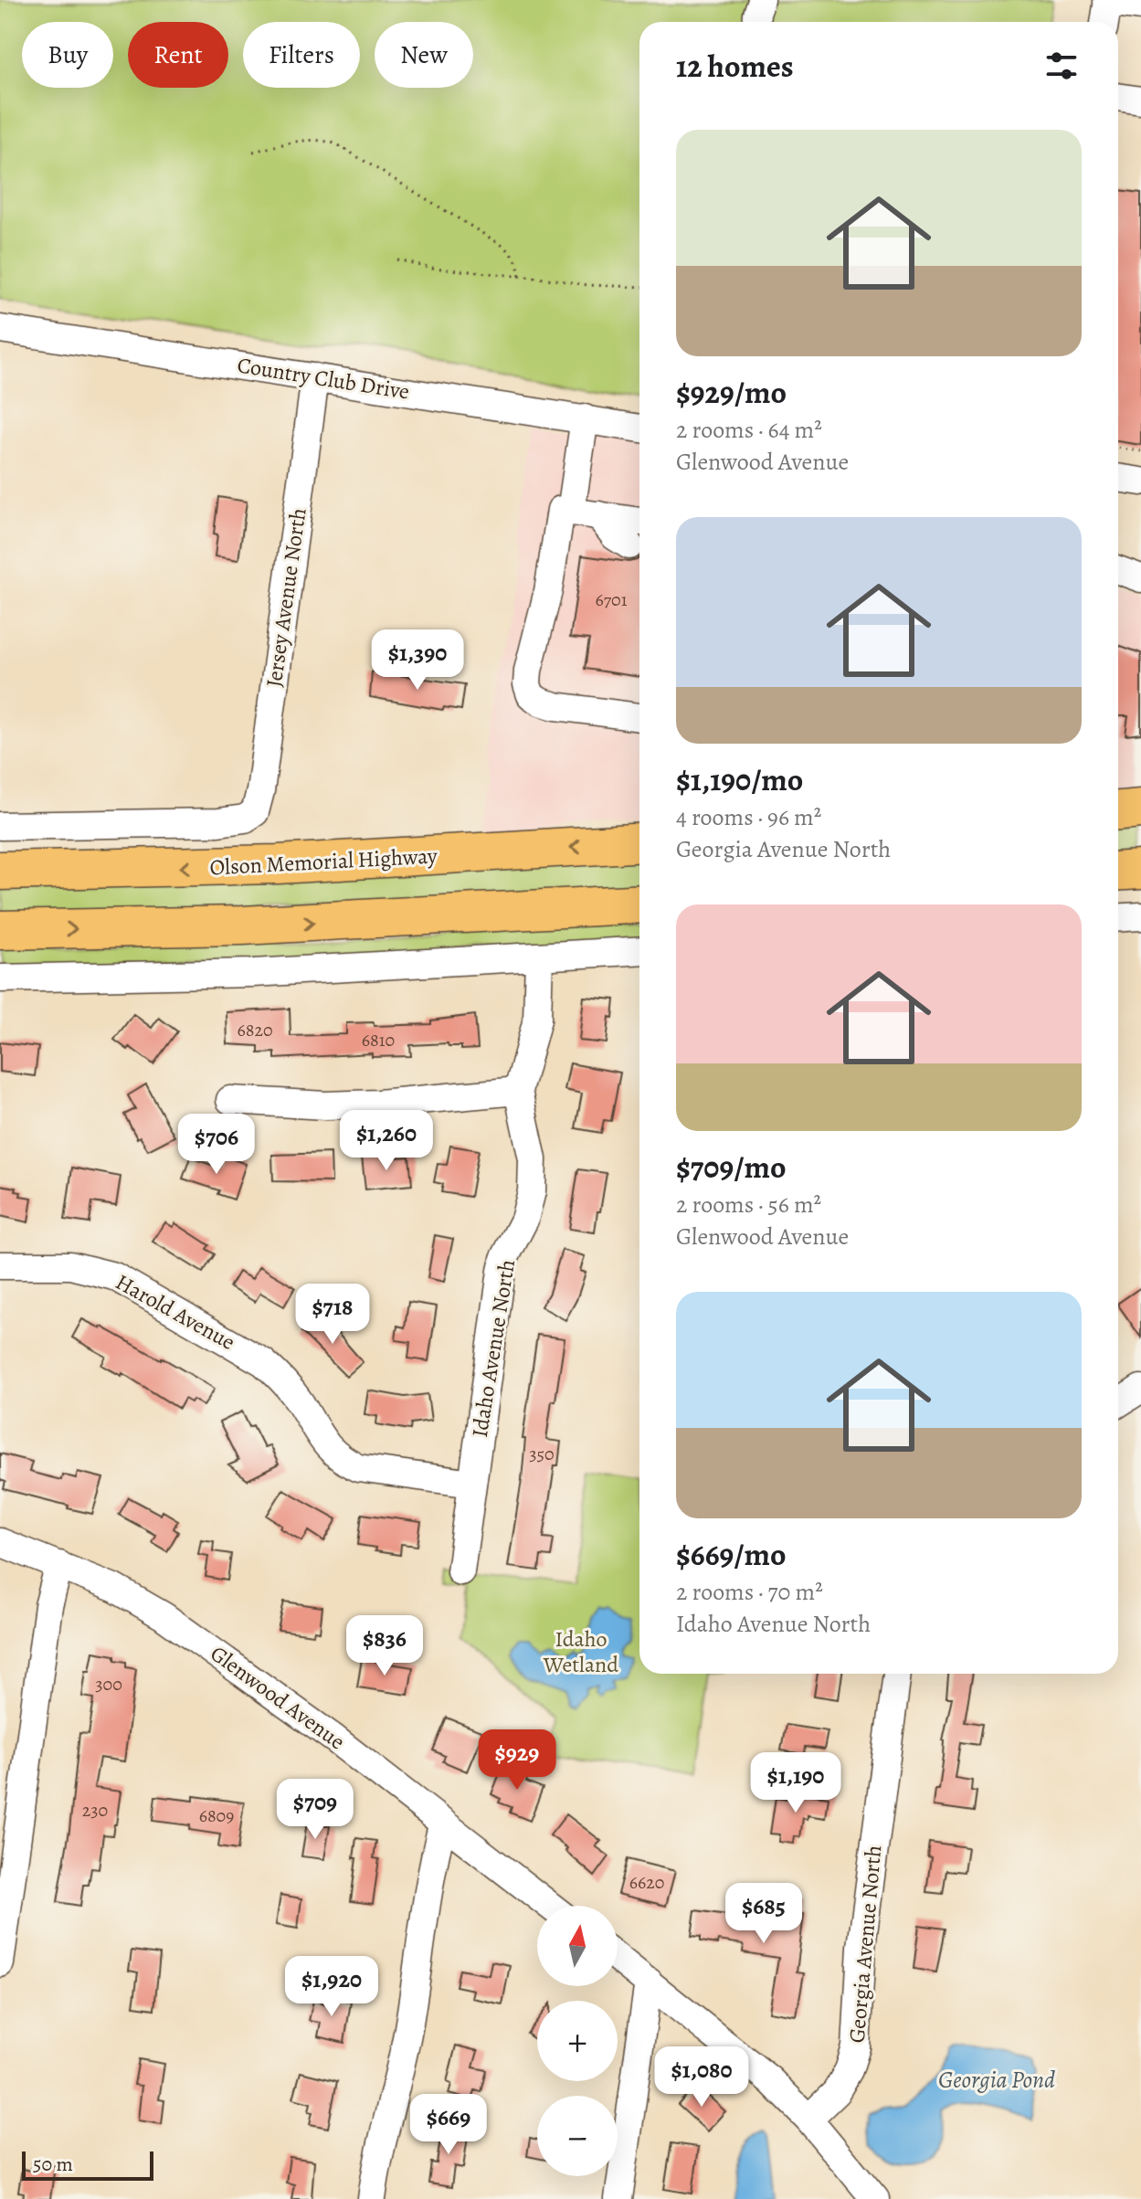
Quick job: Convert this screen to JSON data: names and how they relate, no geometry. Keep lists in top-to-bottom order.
{
  "streets": {
    "highway": ["Olson Memorial Highway"],
    "street": [
      "Country Club Drive",
      "Jersey Avenue North",
      "Harold Avenue",
      "Idaho Avenue North",
      "Glenwood Avenue",
      "Georgia Avenue North"
    ]
  },
  "crossings": [
    ["Country Club Drive", "Jersey Avenue North"],
    ["Harold Avenue", "Idaho Avenue North"]
  ],
  "water": ["Georgia Pond"],
  "parks": ["Idaho Wetland"],
  "house_numbers": [
    "6701",
    "6820",
    "6810",
    "350",
    "300",
    "230",
    "6809",
    "6620"
  ],
  "scale_bar": "50 m",
  "north": "top",
  "page": {
    "chip": [
      "Buy",
      "Rent",
      "Filters",
      "New"
    ],
    "heading": "12 homes",
    "list": [
      {
        "name": "$929/mo",
        "note": "2 rooms · 64 m² · Glenwood Avenue"
      },
      {
        "name": "$1,190/mo",
        "note": "4 rooms · 96 m² · Georgia Avenue North"
      },
      {
        "name": "$709/mo",
        "note": "2 rooms · 56 m² · Glenwood Avenue"
      },
      {
        "name": "$669/mo",
        "note": "2 rooms · 70 m² · Idaho Avenue North"
      }
    ],
    "price": [
      "$1,390",
      "$1,260",
      "$706",
      "$718",
      "$836",
      "$929",
      "$1,190",
      "$709",
      "$685",
      "$1,920",
      "$1,080",
      "$669"
    ],
    "map_buttons": ["+", "−"],
    "scale": "50 m"
  }
}
